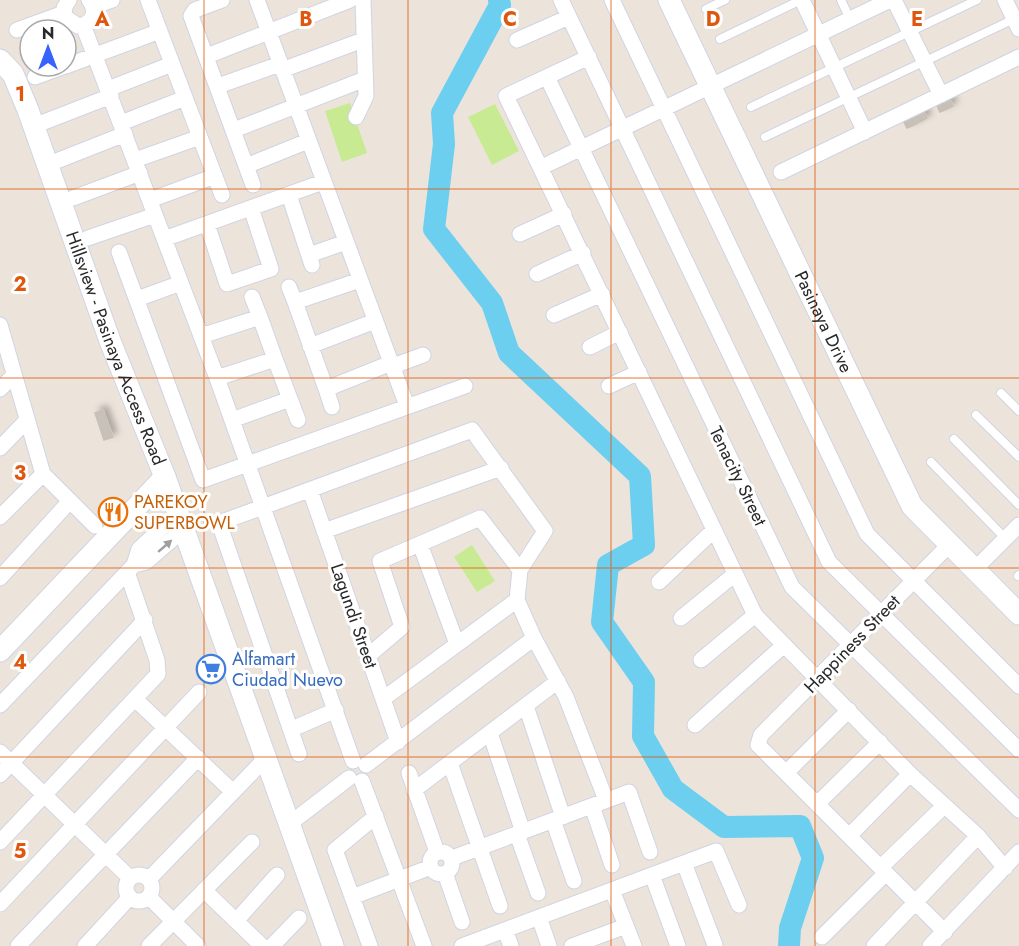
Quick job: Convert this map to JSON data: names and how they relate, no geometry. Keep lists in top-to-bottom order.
{
  "streets": {
    "street": [
      "Pasinaya Drive",
      "Hillsview - Pasinaya Access Road",
      "Tenacity Street",
      "Lagundi Street",
      "Happiness Street"
    ]
  },
  "crossings": [
    ["Pasinaya Drive", "Happiness Street"],
    ["Tenacity Street", "Happiness Street"]
  ],
  "places": {
    "restaurant": ["PAREKOY SUPERBOWL"],
    "supermarket": ["Alfamart Ciudad Nuevo"]
  },
  "north": "top",
  "grid": {
    "columns": [
      "A",
      "B",
      "C",
      "D",
      "E"
    ],
    "rows": [
      "1",
      "2",
      "3",
      "4",
      "5"
    ]
  }
}
